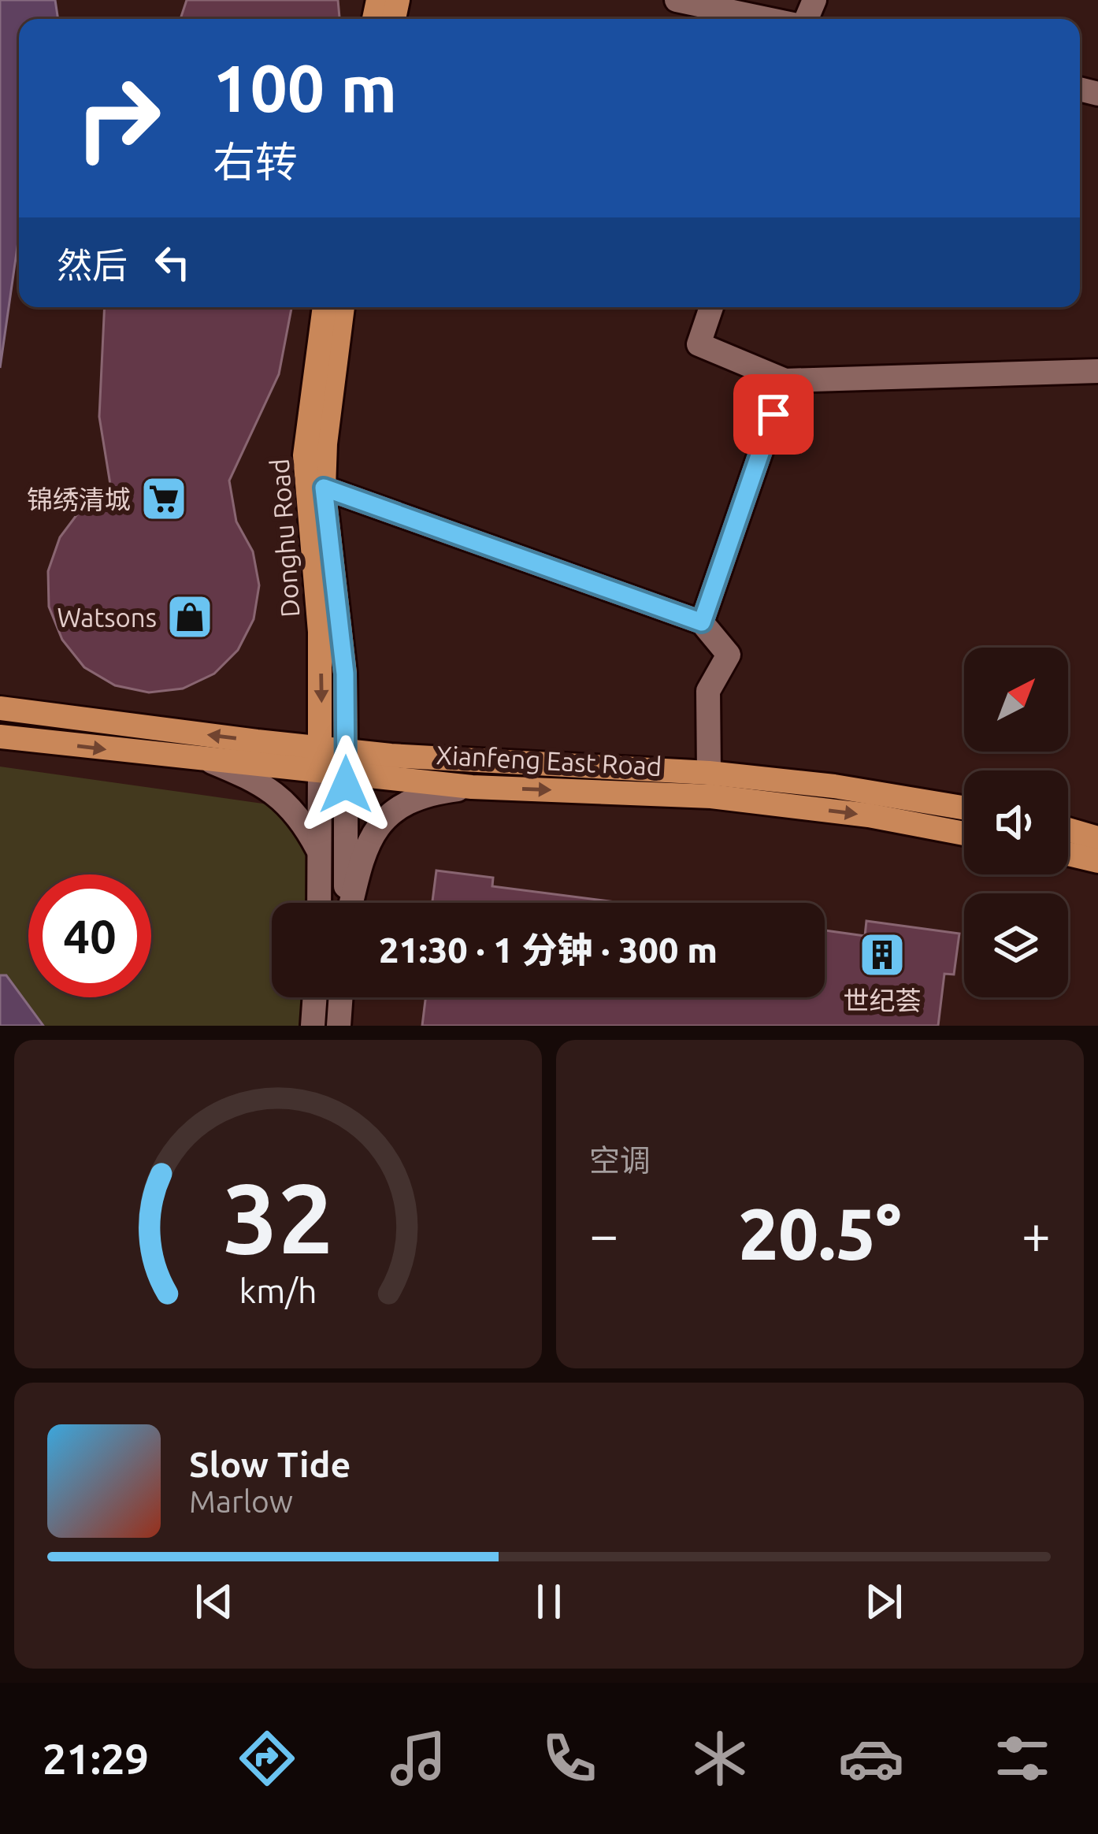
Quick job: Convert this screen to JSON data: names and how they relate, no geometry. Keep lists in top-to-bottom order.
{
  "streets": {
    "main road": ["Donghu Road", "Xianfeng East Road"]
  },
  "crossings": [
    ["Donghu Road", "Xianfeng East Road"]
  ],
  "places": {
    "supermarket": ["锦绣清城"],
    "shop": ["Watsons"],
    "building": ["世纪荟"]
  },
  "north": "top right",
  "page": {
    "turn": ["100 m", "右转"],
    "then": "然后",
    "limit": "40",
    "trip": "21:30 · 1 分钟 · 300 m",
    "tile": "空调",
    "heat": ["−", "20.5°", "+"],
    "song": ["Slow Tide", "Marlow"],
    "tabs": "21:29",
    "gauge": ["32", "km/h"]
  }
}
